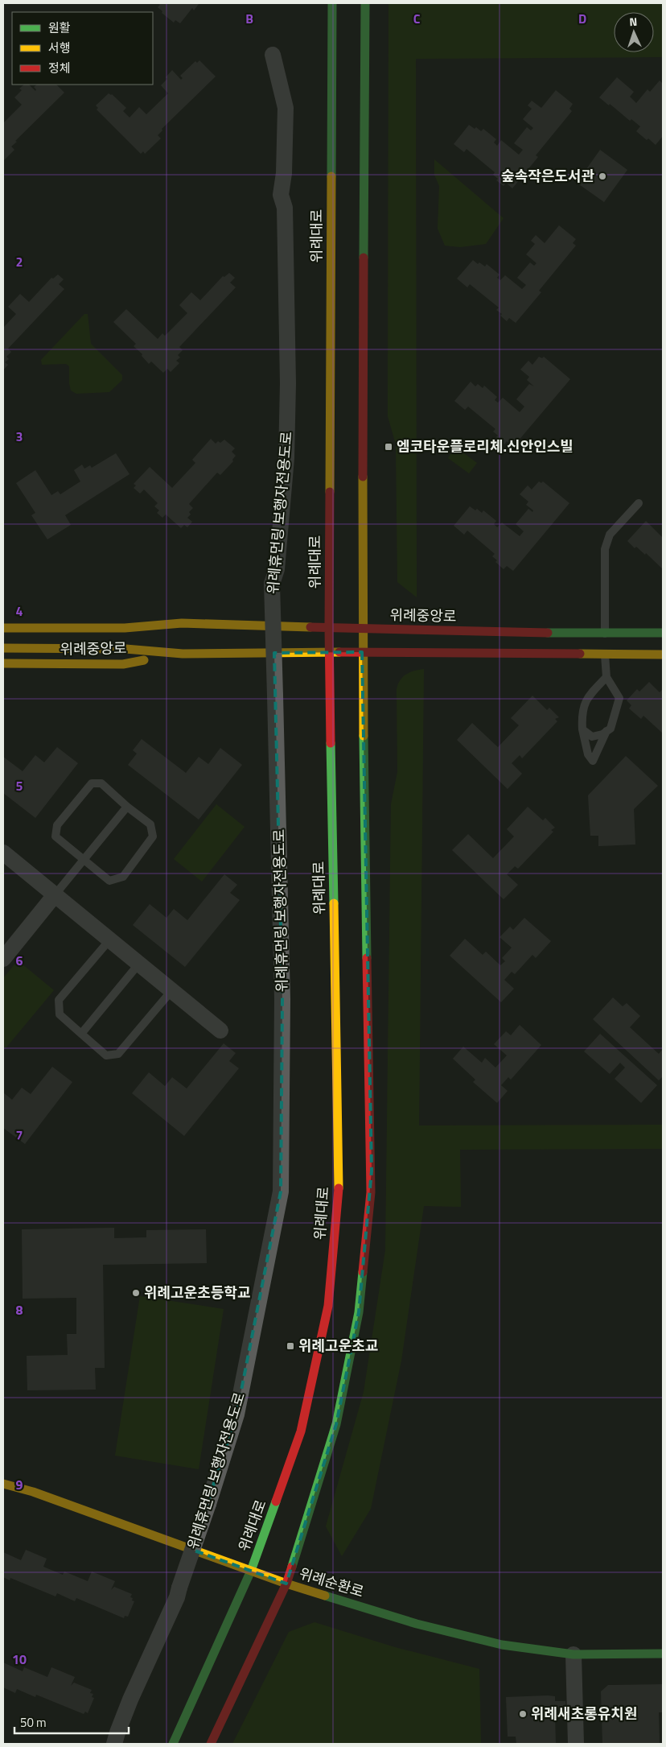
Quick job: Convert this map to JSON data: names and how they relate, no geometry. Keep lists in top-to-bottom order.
{
  "streets": {
    "main road": ["위례대로", "위례중앙로", "위례순환로"],
    "street": ["위례휴먼링 보행자전용도로"]
  },
  "crossings": [
    ["위례대로", "위례중앙로"],
    ["위례대로", "위례순환로"]
  ],
  "places": {
    "other": ["숲속작은도서관", "위례고운초등학교", "위례새초롱유치원"],
    "transit": ["엠코타운플로리체.신안인스빌", "위례고운초교"]
  },
  "legend": ["원활", "서행", "정체"],
  "scale_bar": "50 m",
  "north": "top",
  "grid": {
    "columns": ["B", "C", "D"],
    "rows": [
      "2",
      "3",
      "4",
      "5",
      "6",
      "7",
      "8",
      "9",
      "10"
    ]
  }
}
